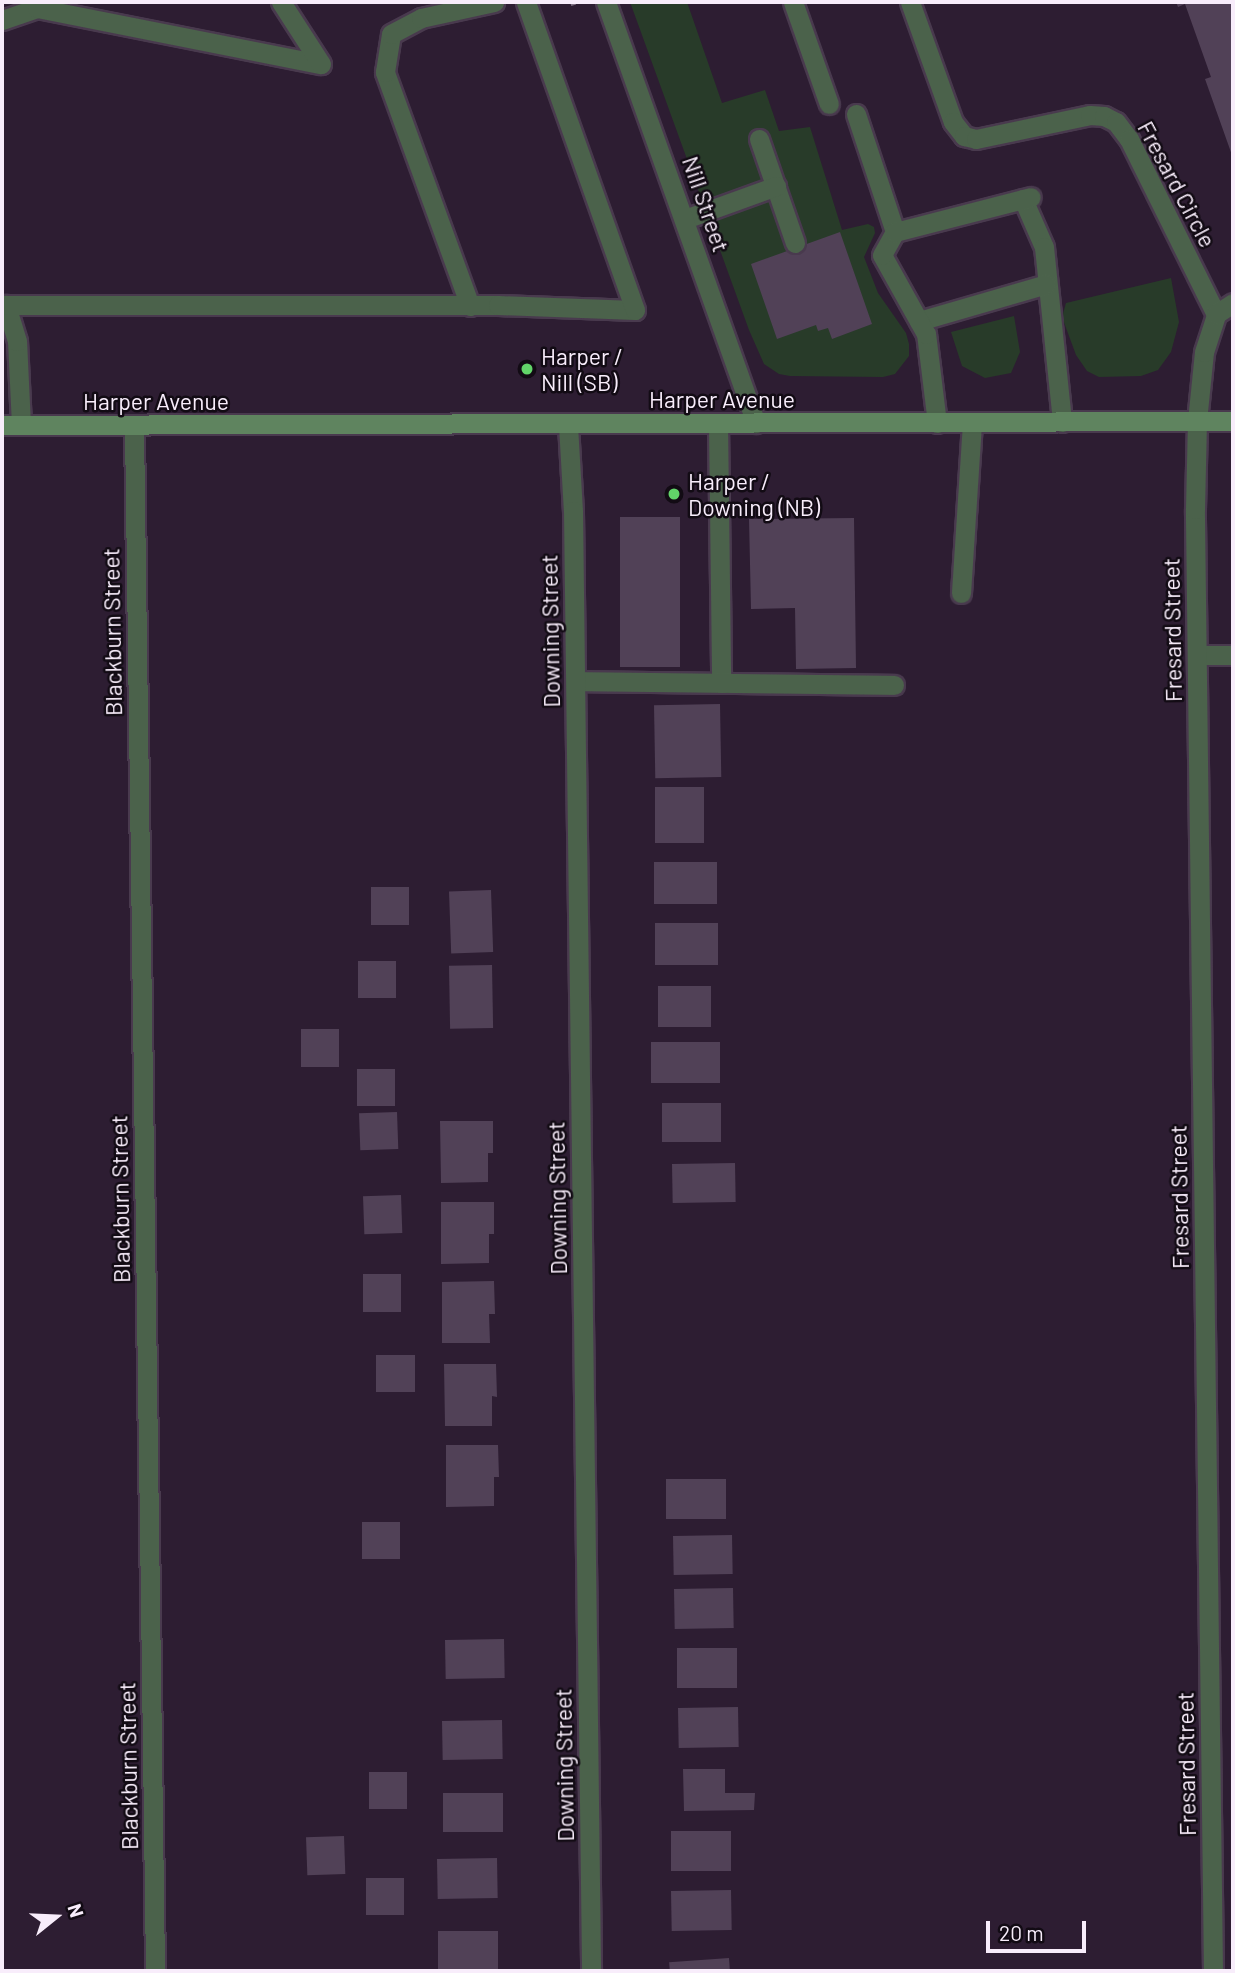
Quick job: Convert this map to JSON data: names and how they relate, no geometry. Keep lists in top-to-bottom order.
{
  "streets": {
    "main road": ["Harper Avenue"],
    "street": [
      "Fresard Circle",
      "Nill Street",
      "Fresard Street",
      "Downing Street",
      "Blackburn Street"
    ]
  },
  "crossings": [
    ["Fresard Circle", "Fresard Street"],
    ["Nill Street", "Harper Avenue"],
    ["Harper Avenue", "Fresard Street"],
    ["Harper Avenue", "Downing Street"],
    ["Harper Avenue", "Blackburn Street"]
  ],
  "places": ["Harper / Nill (SB)", "Harper / Downing (NB)"],
  "scale_bar": "20 m",
  "north": "right"
}
